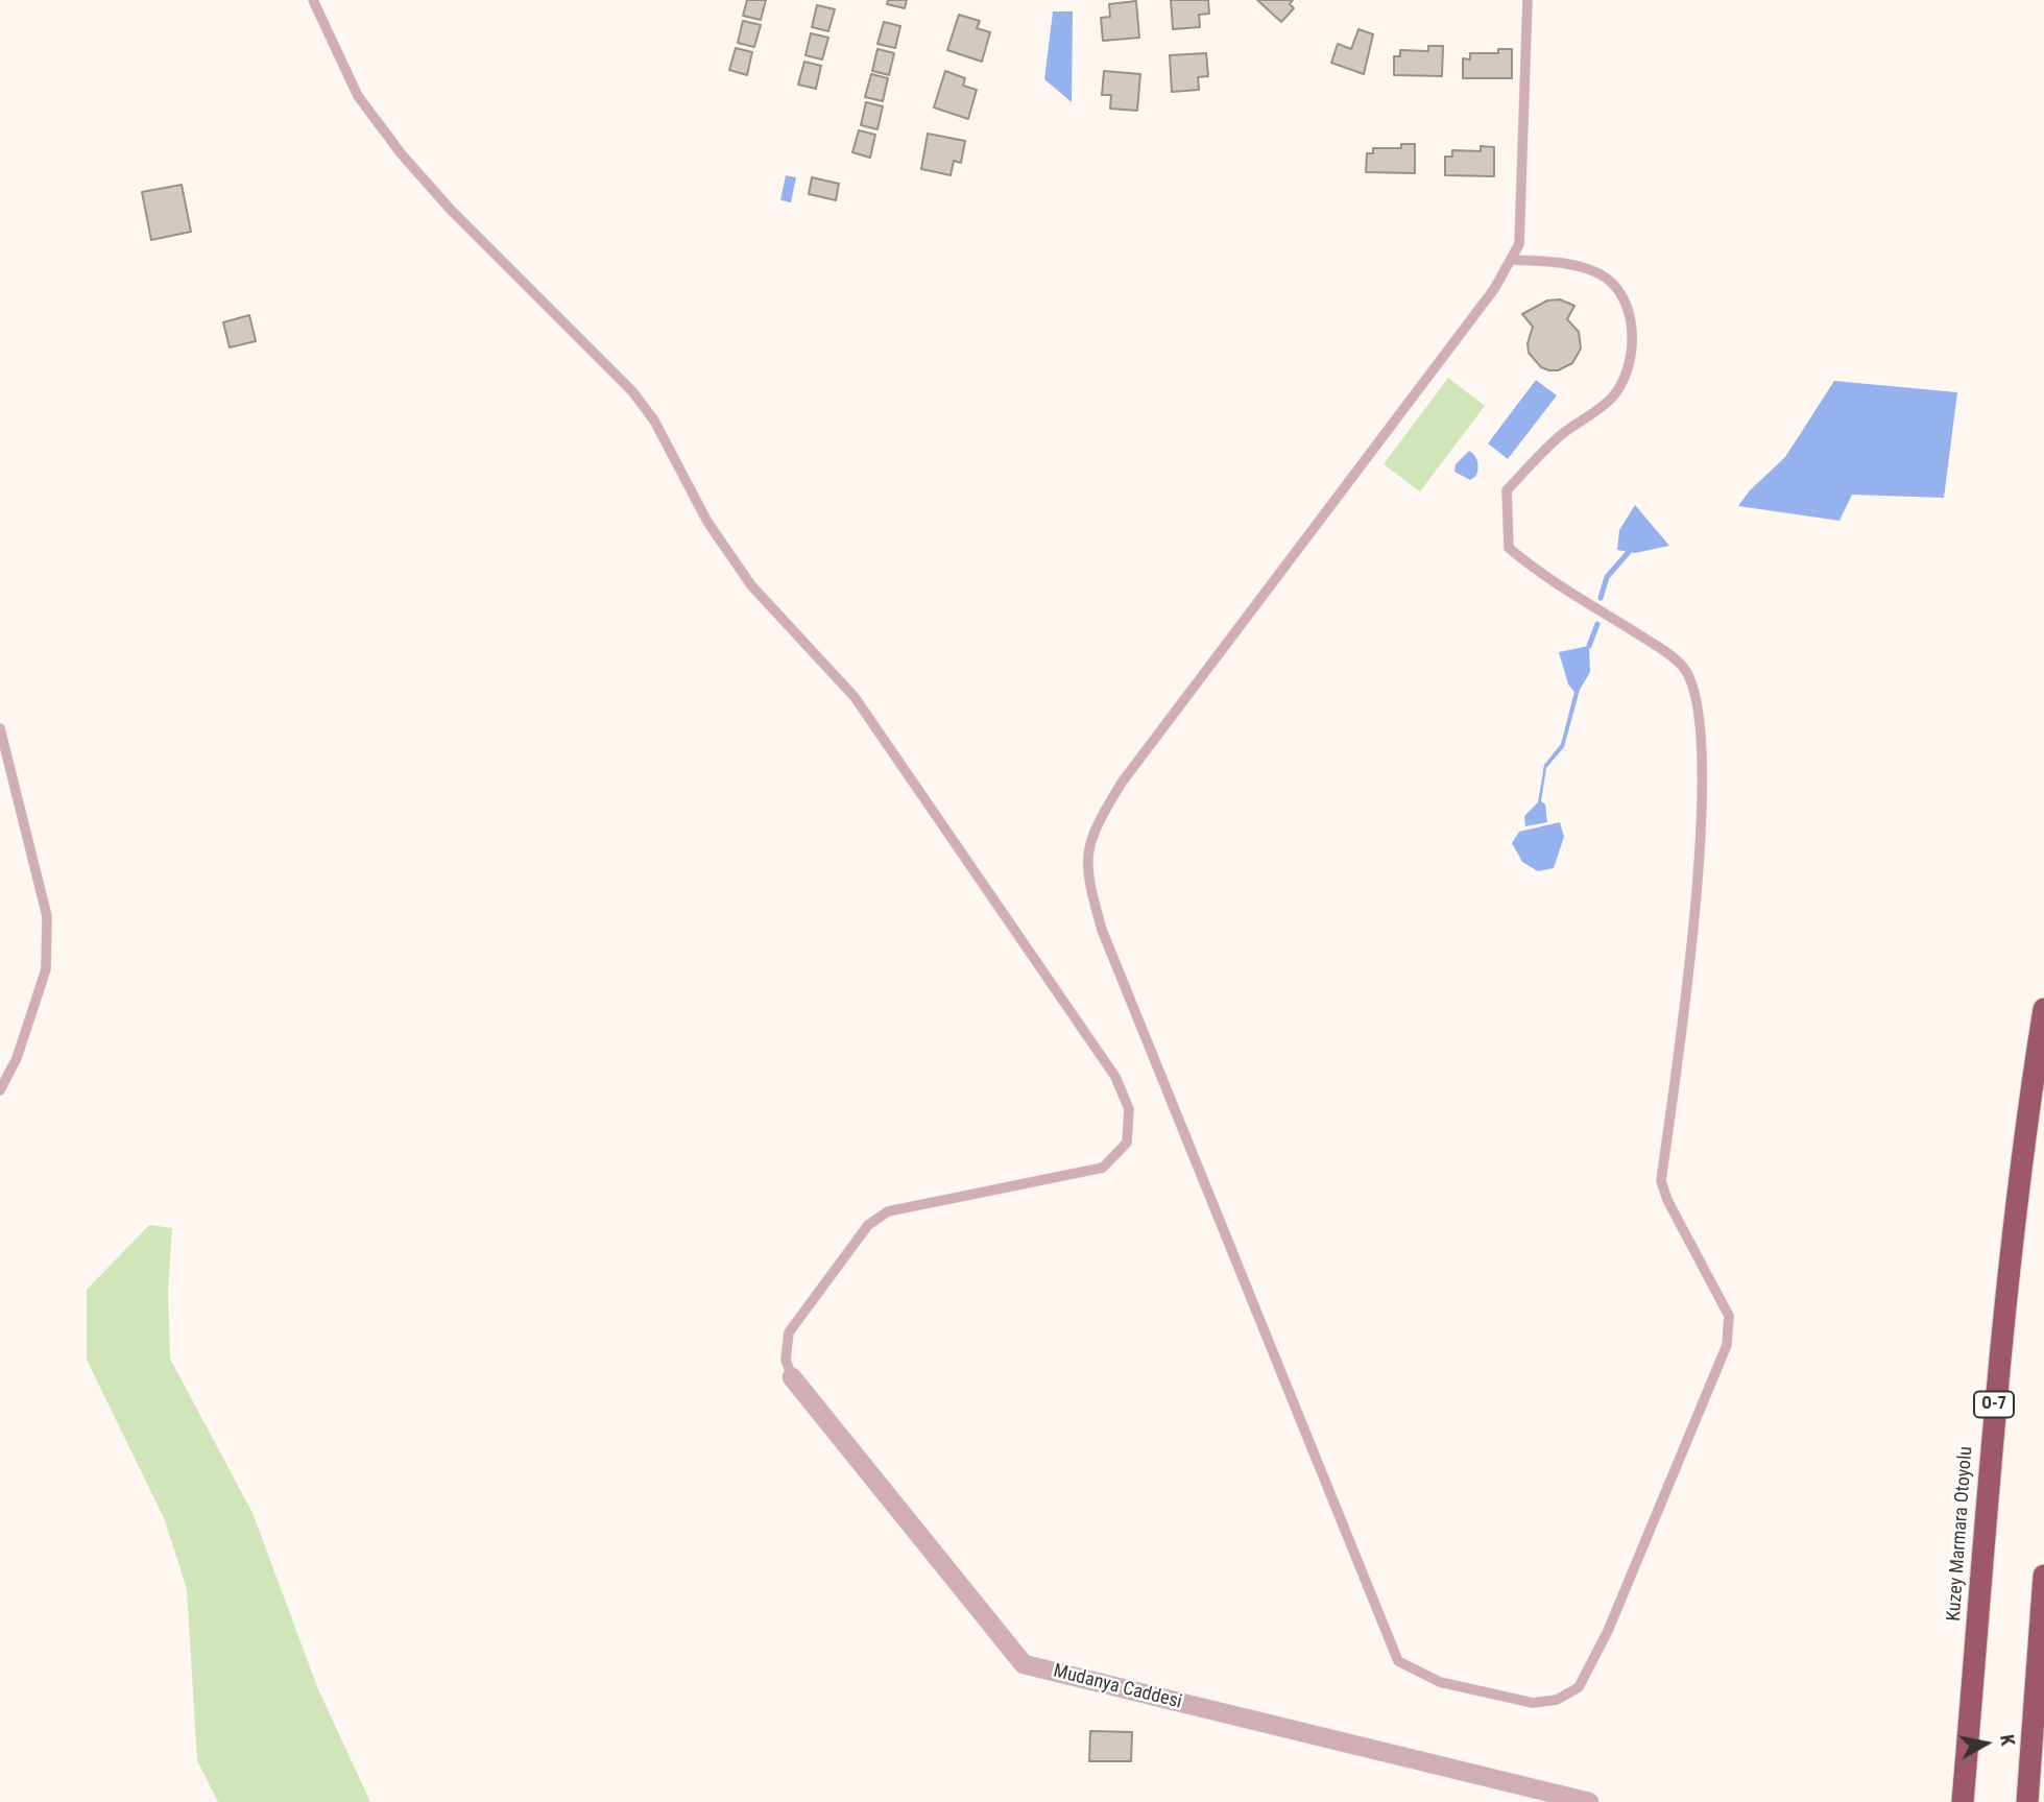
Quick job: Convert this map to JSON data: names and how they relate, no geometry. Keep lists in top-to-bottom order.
{
  "streets": {
    "highway": ["O-7", "Kuzey Marmara Otoyolu"],
    "street": ["Mudanya Caddesi"]
  },
  "north": "right"
}
